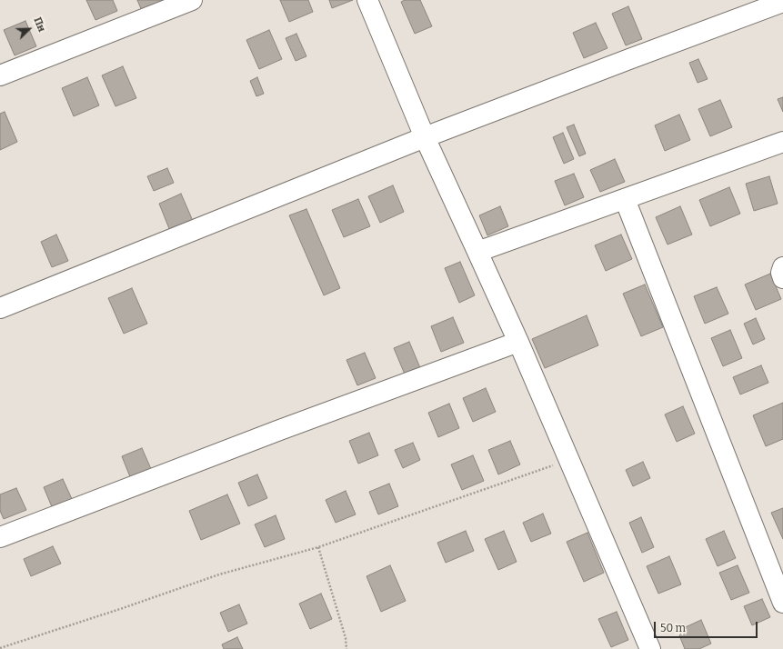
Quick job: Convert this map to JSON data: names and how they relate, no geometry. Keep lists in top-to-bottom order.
{
  "scale_bar": "50 m",
  "north": "top right"
}
